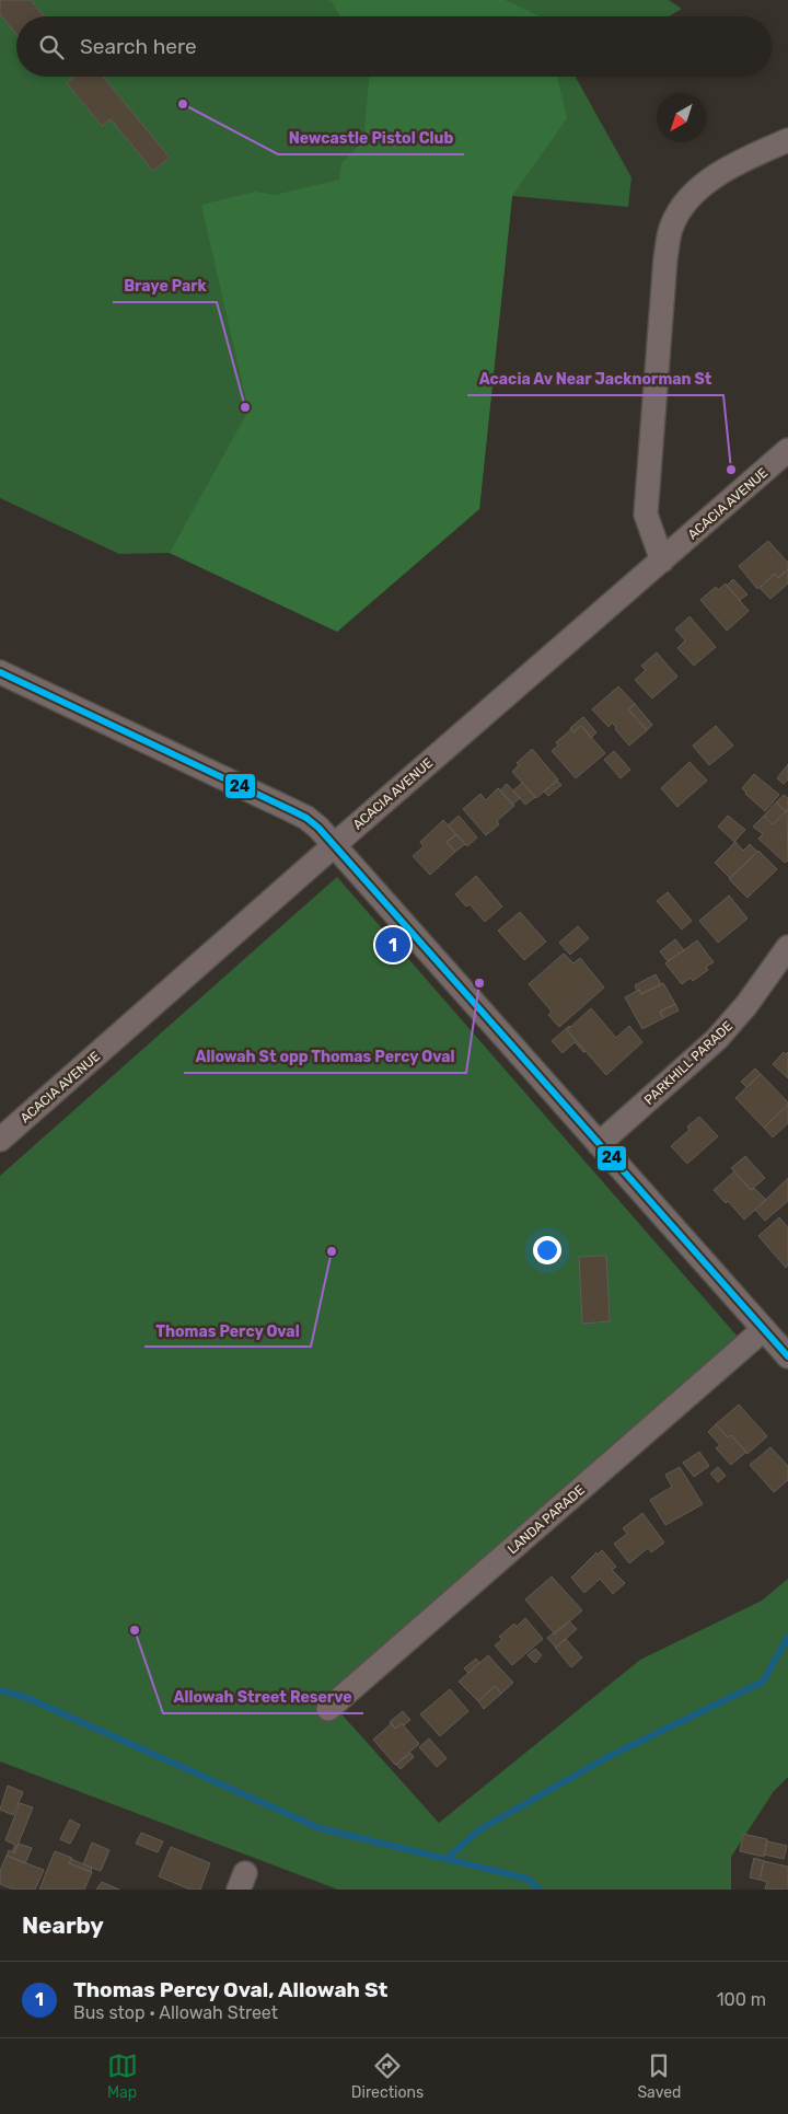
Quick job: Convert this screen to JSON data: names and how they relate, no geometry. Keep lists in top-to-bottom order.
{
  "streets": {
    "street": ["ACACIA AVENUE", "PARKHILL PARADE", "LANDA PARADE"]
  },
  "places": [
    "Newcastle Pistol Club",
    "Braye Park",
    "Acacia Av Near Jacknorman St",
    "Allowah St opp Thomas Percy Oval",
    "Thomas Percy Oval",
    "Allowah Street Reserve"
  ],
  "lines": ["transit line 24"],
  "north": "bottom left",
  "page": {
    "search": "Search here",
    "pins": "1",
    "heading": "Nearby",
    "list": [
      {
        "mark": "1",
        "name": "Thomas Percy Oval, Allowah St",
        "note": "Bus stop · Allowah Street",
        "value": "100 m"
      }
    ],
    "nav": ["Map", "Directions", "Saved"]
  }
}
